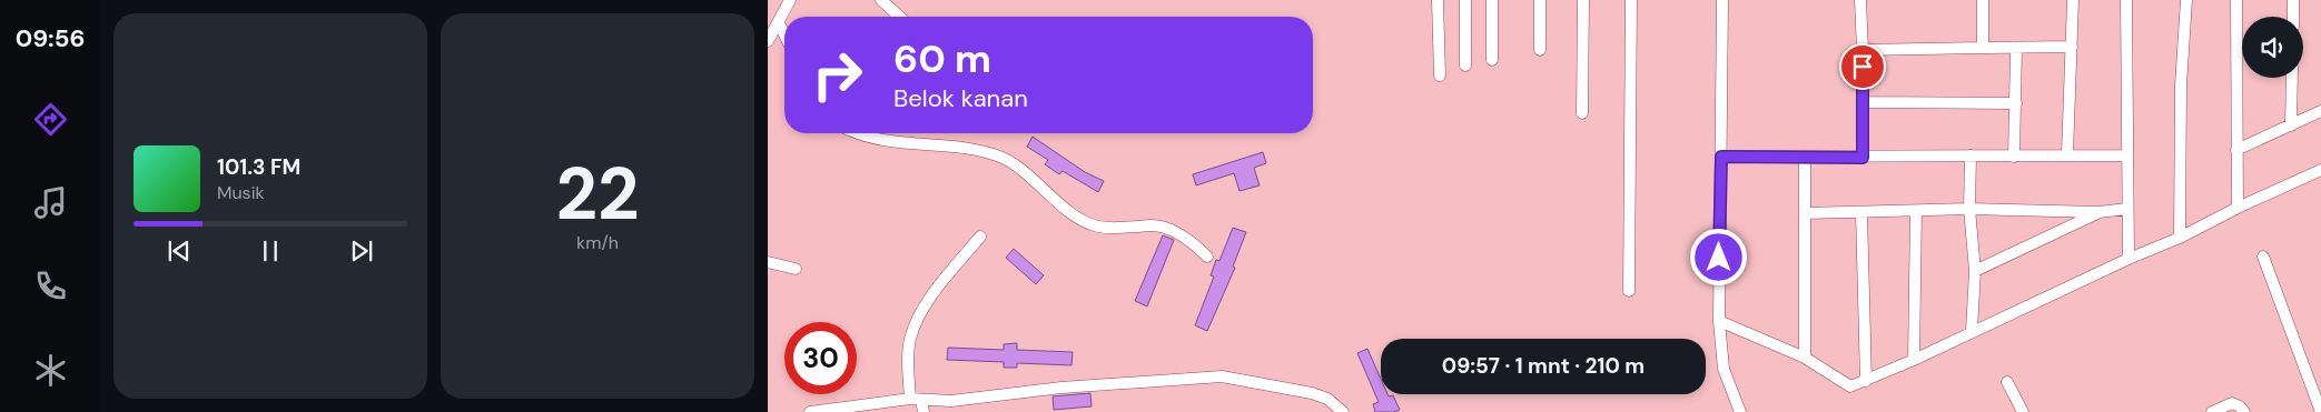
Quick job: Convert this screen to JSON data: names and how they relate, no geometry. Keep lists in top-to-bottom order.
{
  "page": {
    "tabs": "09:56",
    "tile": ["22", "km/h"],
    "turn": ["60 m", "Belok kanan"],
    "song": ["101.3 FM", "Musik"],
    "limit": "30",
    "trip": "09:57 · 1 mnt · 210 m"
  }
}
